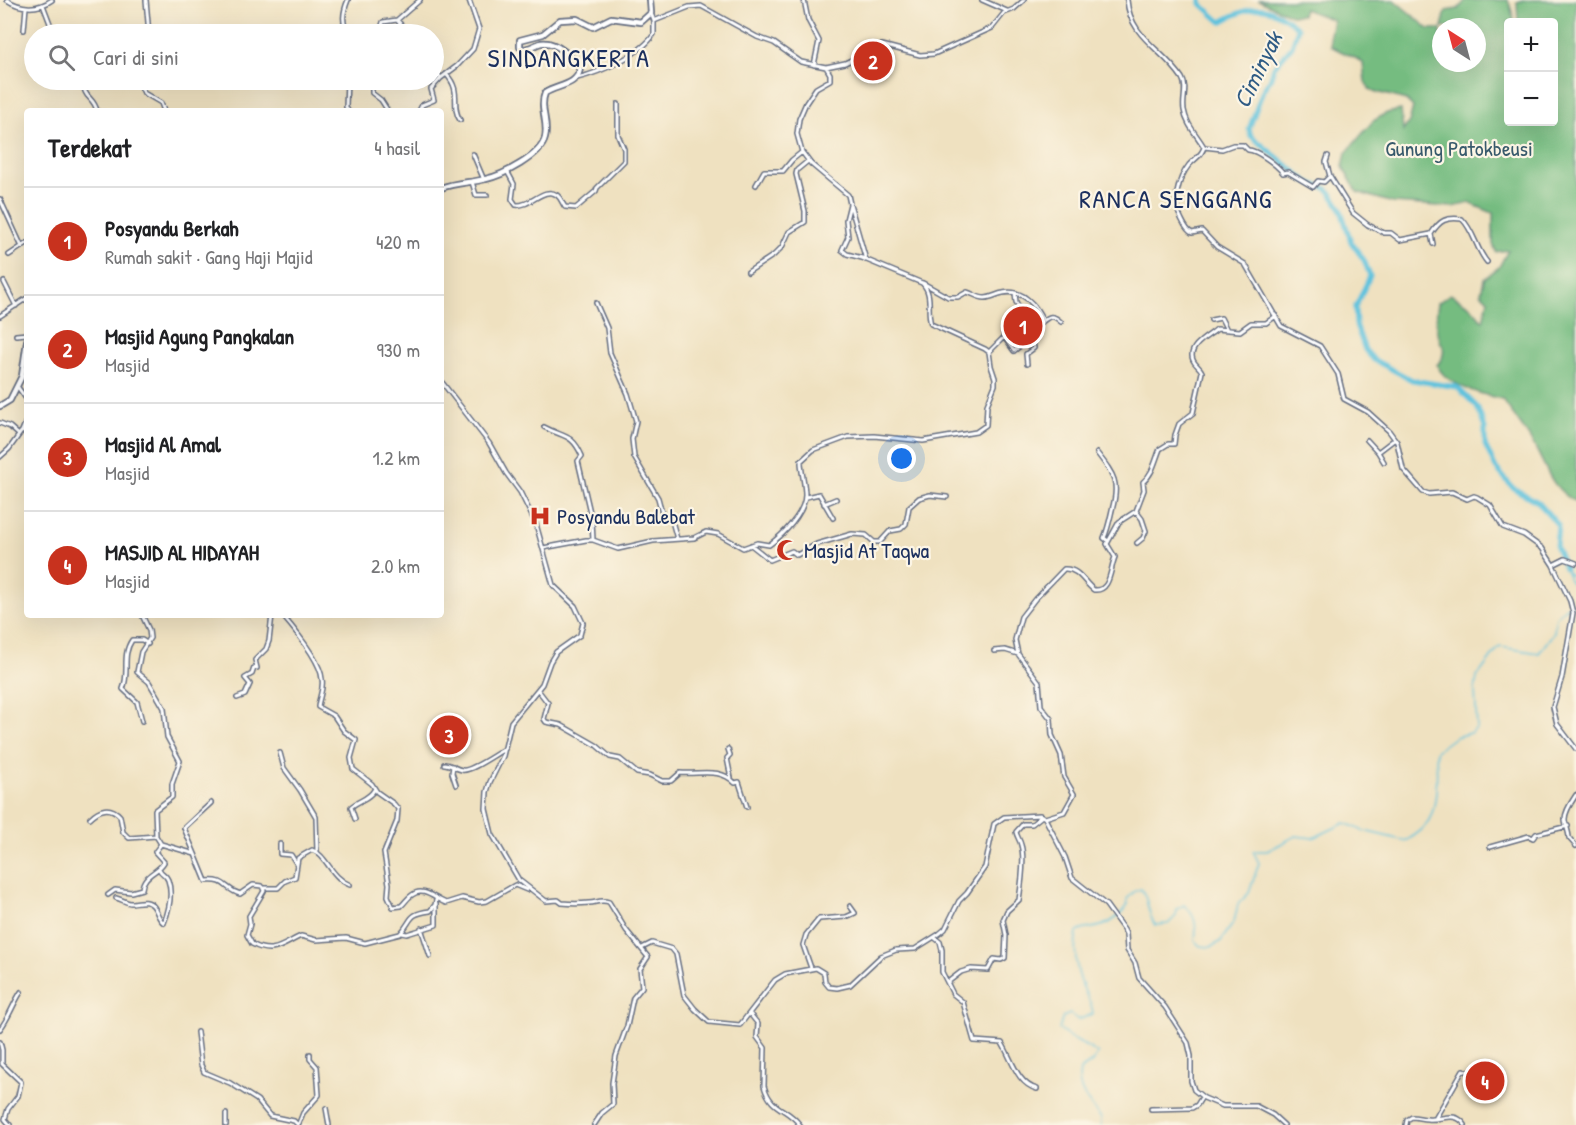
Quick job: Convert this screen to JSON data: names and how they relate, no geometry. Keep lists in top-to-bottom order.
{
  "districts": ["SINDANGKERTA", "RANCA SENGGANG"],
  "water": ["Ciminyak"],
  "parks": ["Gunung Patokbeusi"],
  "places": {
    "hospital": ["Posyandu Balebat"],
    "mosque": ["Masjid At Taqwa"]
  },
  "north": "top left",
  "page": {
    "map_buttons": ["+", "−"],
    "search": "Cari di sini",
    "pins": [
      "2",
      "1",
      "3",
      "4"
    ],
    "heading": ["Terdekat", "4 hasil"],
    "list": [
      {
        "mark": "1",
        "name": "Posyandu Berkah",
        "note": "Rumah sakit · Gang Haji Majid",
        "value": "420 m"
      },
      {
        "mark": "2",
        "name": "Masjid Agung Pangkalan",
        "note": "Masjid",
        "value": "930 m"
      },
      {
        "mark": "3",
        "name": "Masjid Al Amal",
        "note": "Masjid",
        "value": "1.2 km"
      },
      {
        "mark": "4",
        "name": "MASJID AL HIDAYAH",
        "note": "Masjid",
        "value": "2.0 km"
      }
    ]
  }
}
